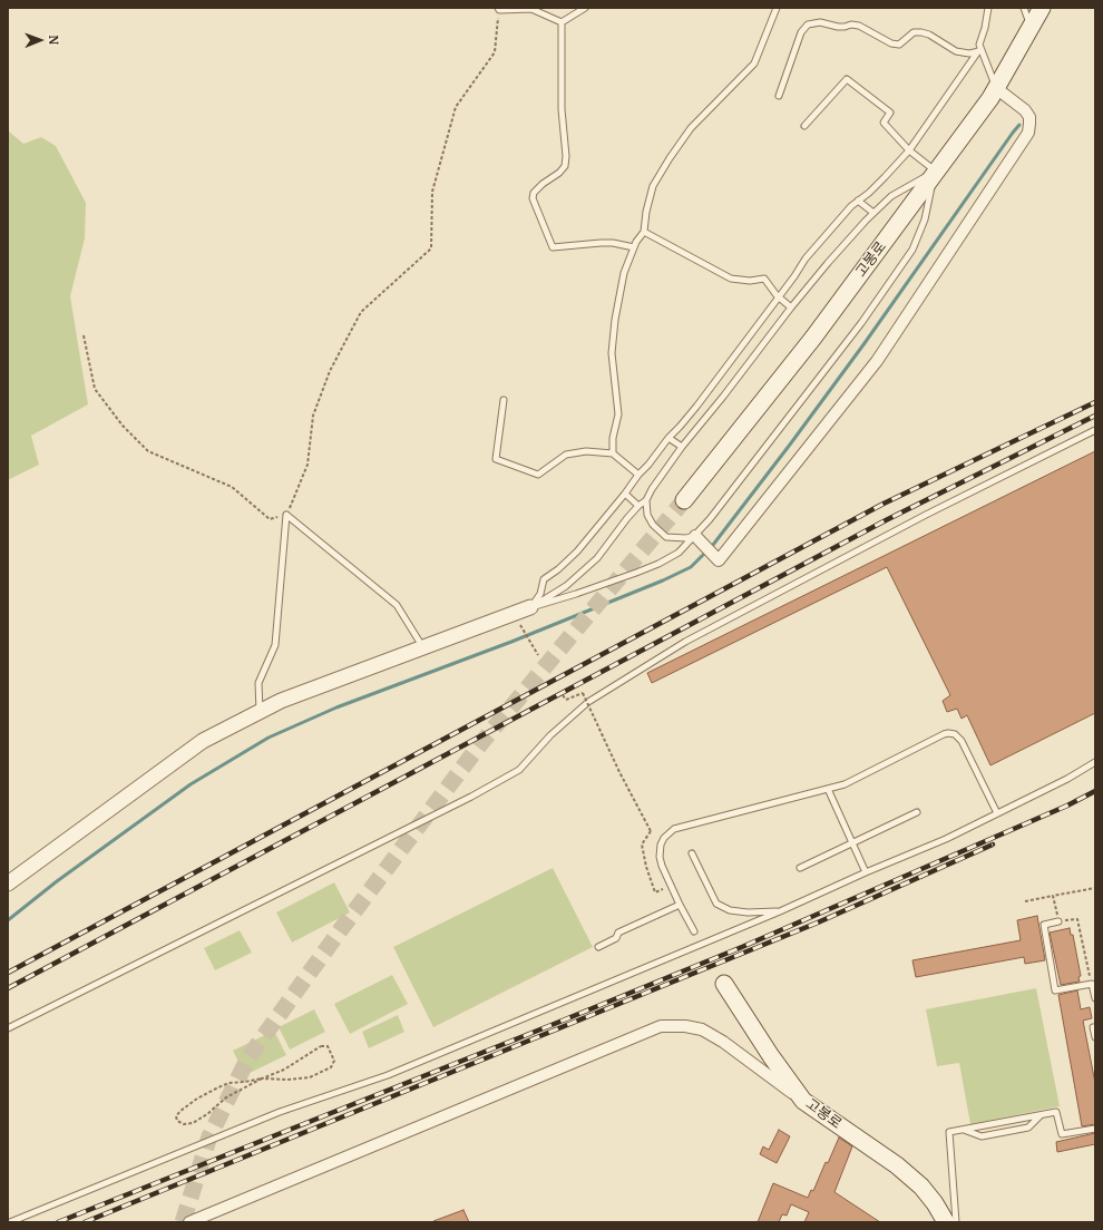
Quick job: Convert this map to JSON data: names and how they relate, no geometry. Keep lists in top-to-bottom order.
{
  "streets": {
    "main road": ["고봉로"]
  },
  "north": "right"
}
